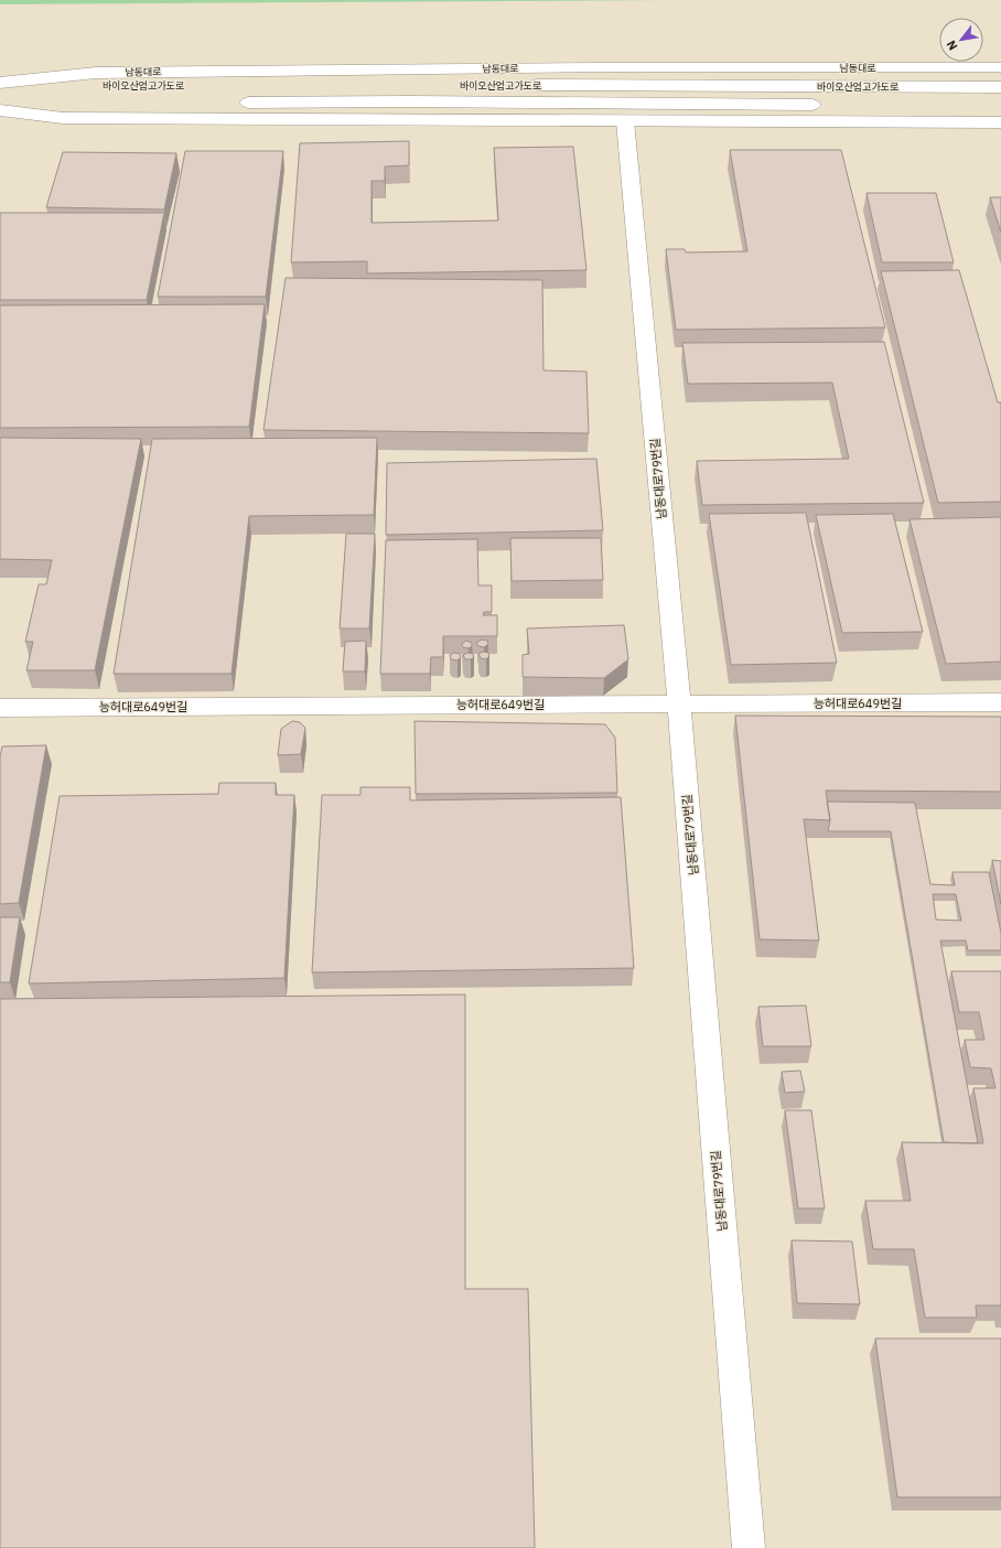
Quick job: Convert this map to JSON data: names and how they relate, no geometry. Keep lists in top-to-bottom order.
{
  "streets": {
    "main road": [
      "남동대로",
      "바이오산업고가도로",
      "남동대로79번길",
      "능허대로649번길"
    ]
  },
  "crossings": [
    ["남동대로79번길", "능허대로649번길"]
  ],
  "north": "bottom left"
}
